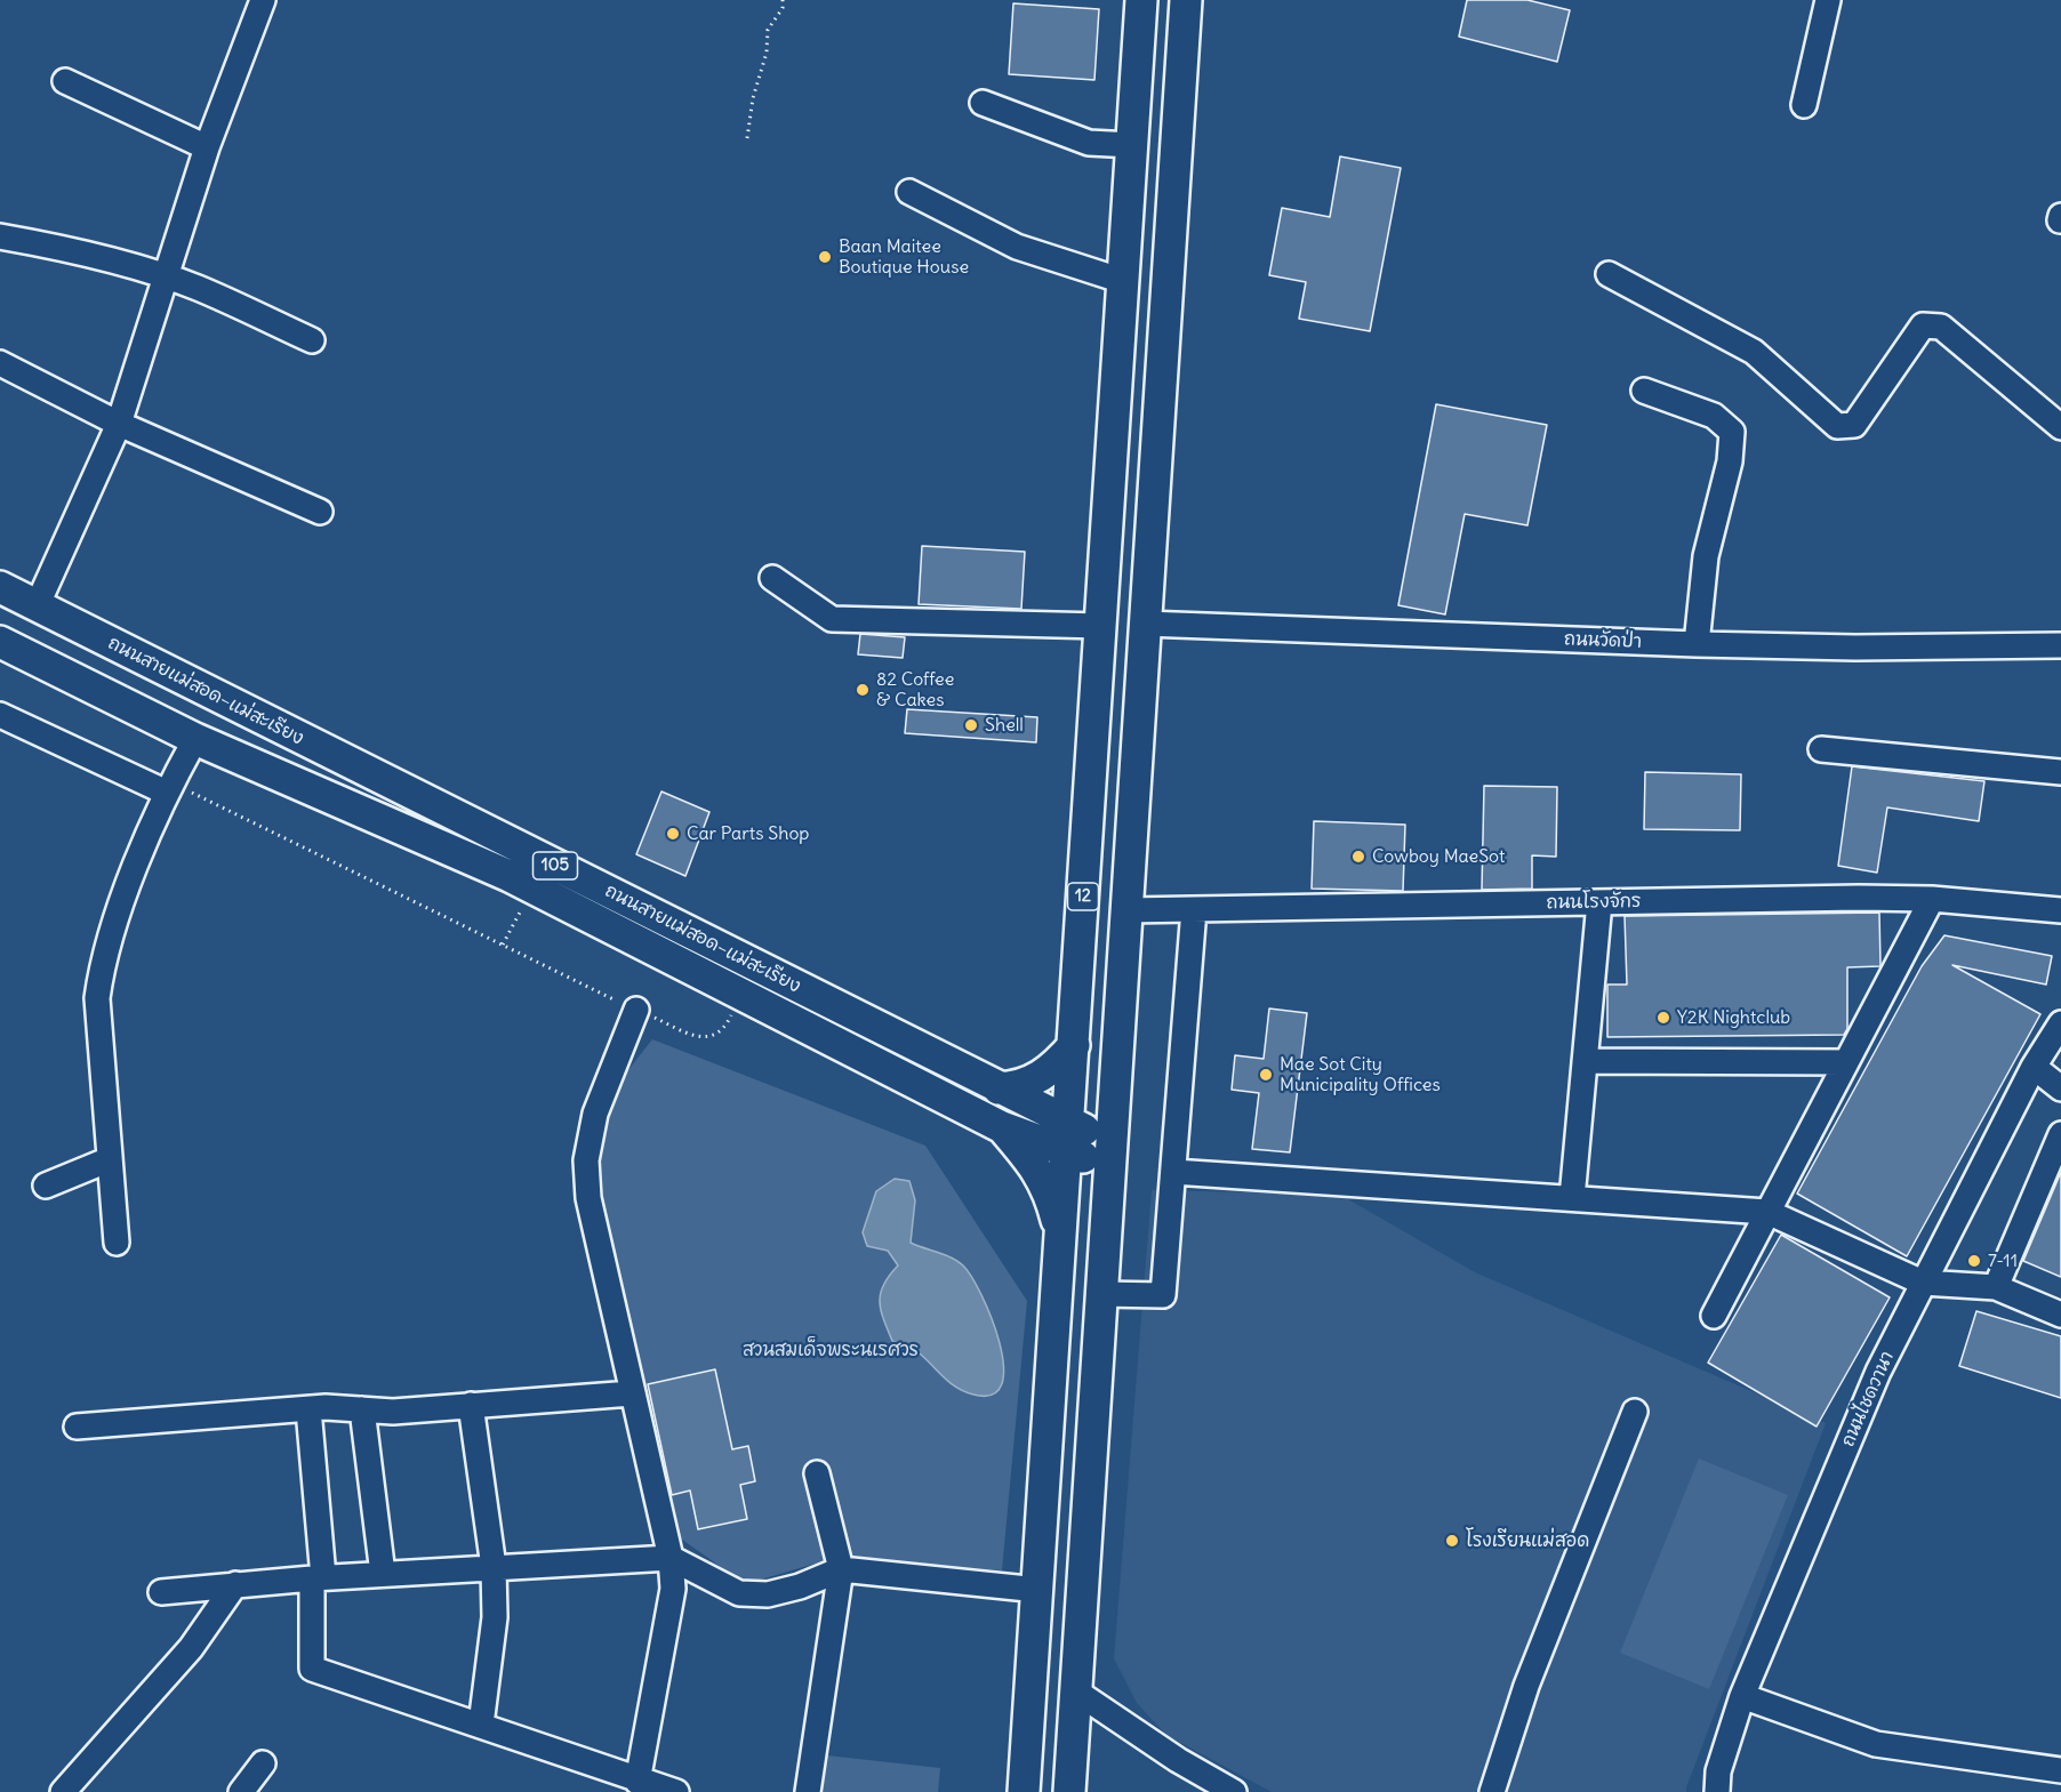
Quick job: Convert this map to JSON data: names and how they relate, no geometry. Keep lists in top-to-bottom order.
{
  "streets": {
    "main road": ["ถนนสายแม่สอด–แม่สะเรียง", "105", "12"],
    "street": ["ถนนวัดป่า", "ถนนโรงจักร", "ถนนไชดวานา"]
  },
  "crossings": [
    ["ถนนวัดป่า", "12"],
    ["ถนนสายแม่สอด–แม่สะเรียง", "12"],
    ["12", "ถนนโรงจักร"]
  ],
  "parks": ["สวนสมเด็จพระนเรศวร"],
  "places": [
    "Baan Maitee Boutique House",
    "82 Coffee & Cakes",
    "Shell",
    "Car Parts Shop",
    "Cowboy MaeSot",
    "Y2K Nightclub",
    "Mae Sot City Municipality Offices",
    "7-11",
    "โรงเรียนแม่สอด"
  ]
}
